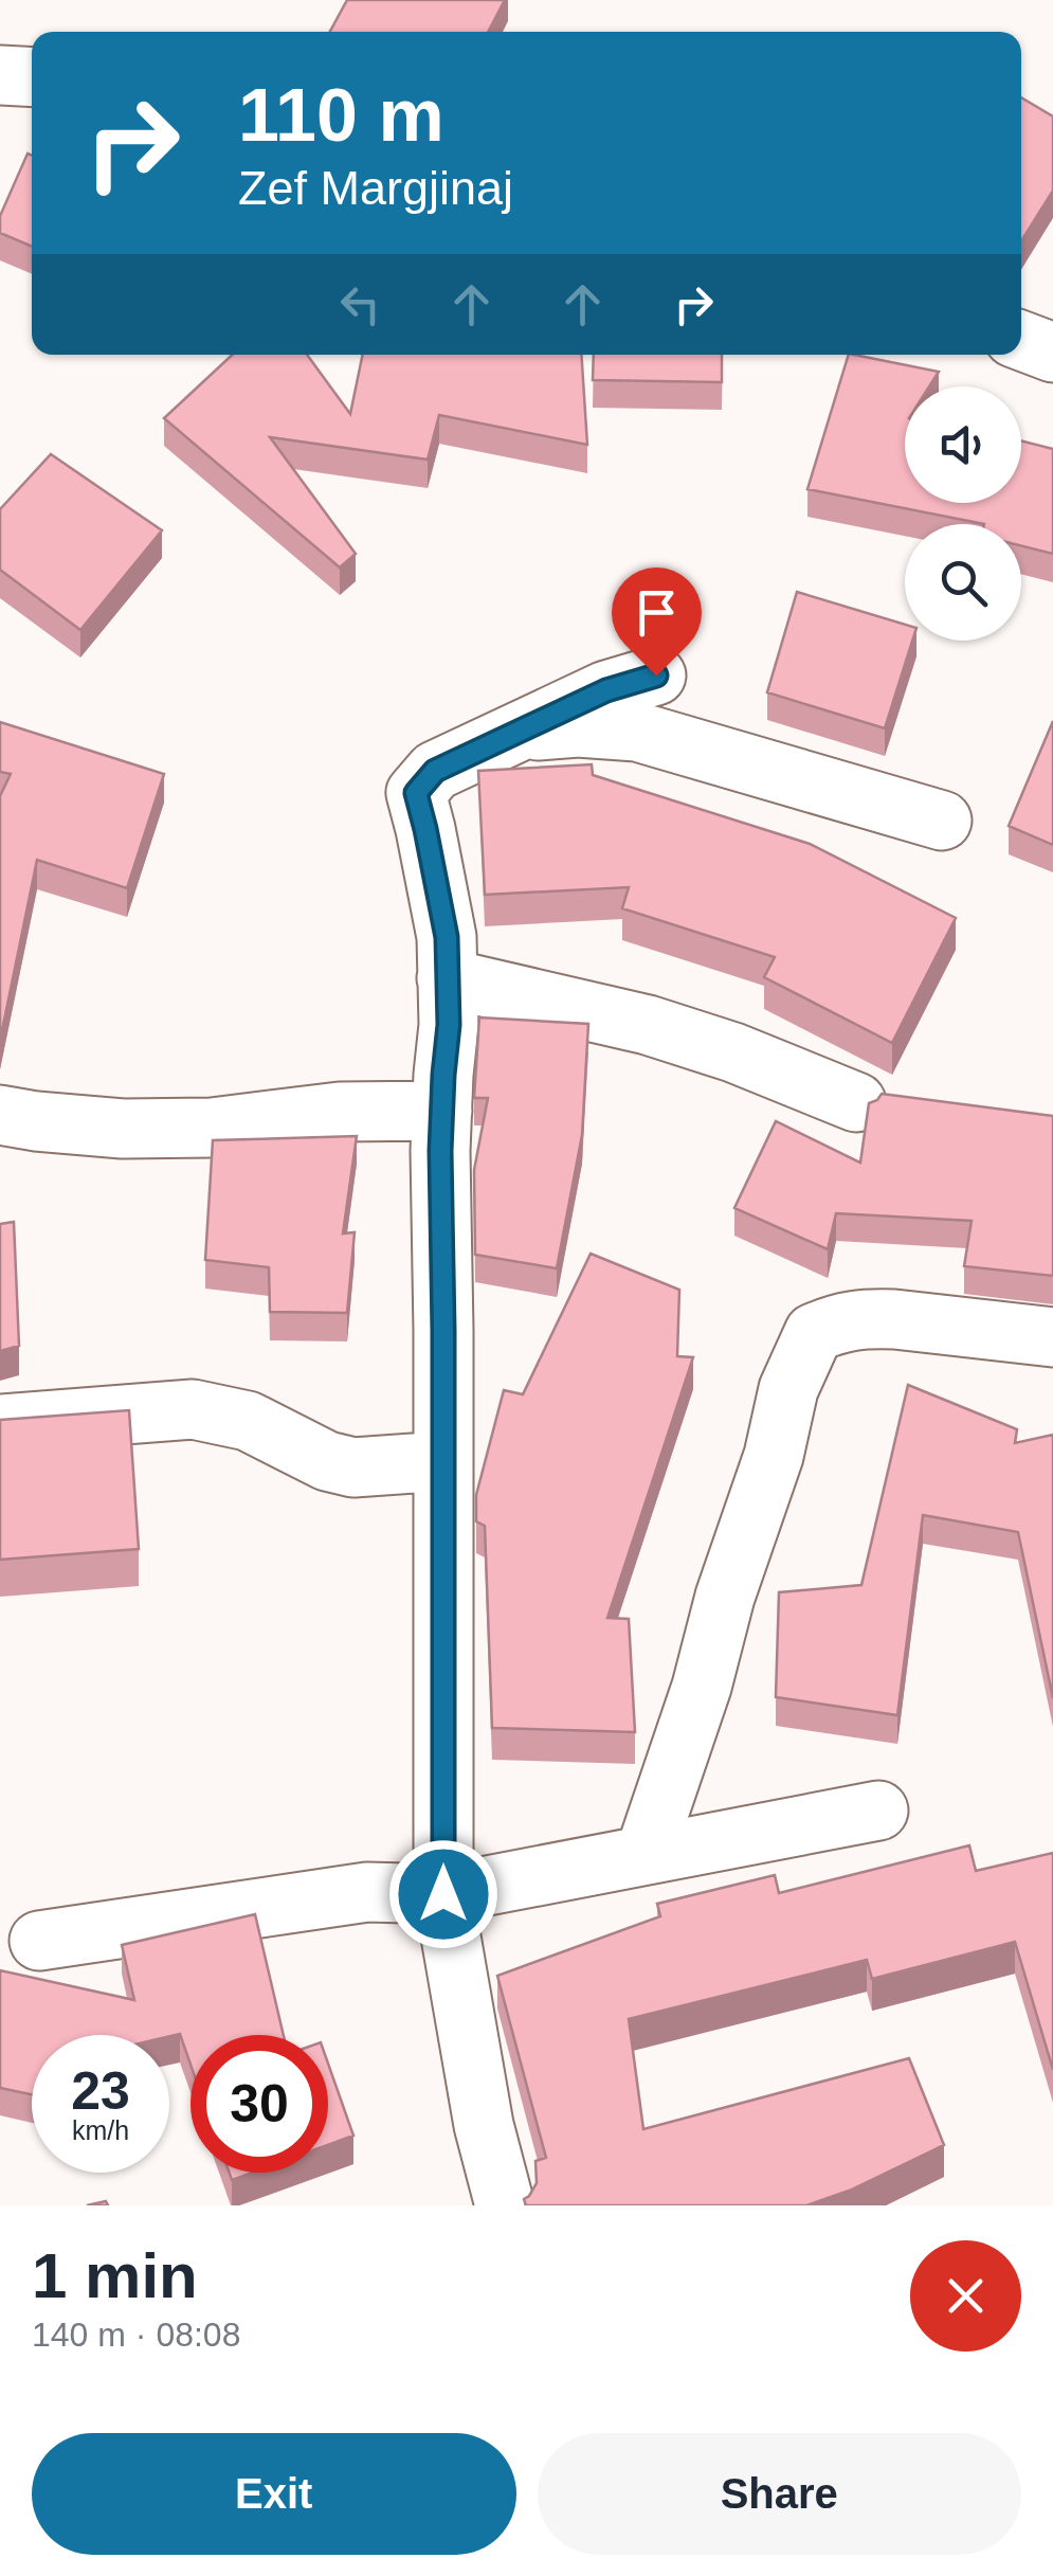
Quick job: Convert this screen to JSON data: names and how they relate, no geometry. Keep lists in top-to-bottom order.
{
  "page": {
    "turn": ["110 m", "Zef Margjinaj"],
    "speed": "23 km/h",
    "limit": "30",
    "heading": ["1 min", "140 m · 08:08"],
    "buttons": ["Exit", "Share"]
  }
}
